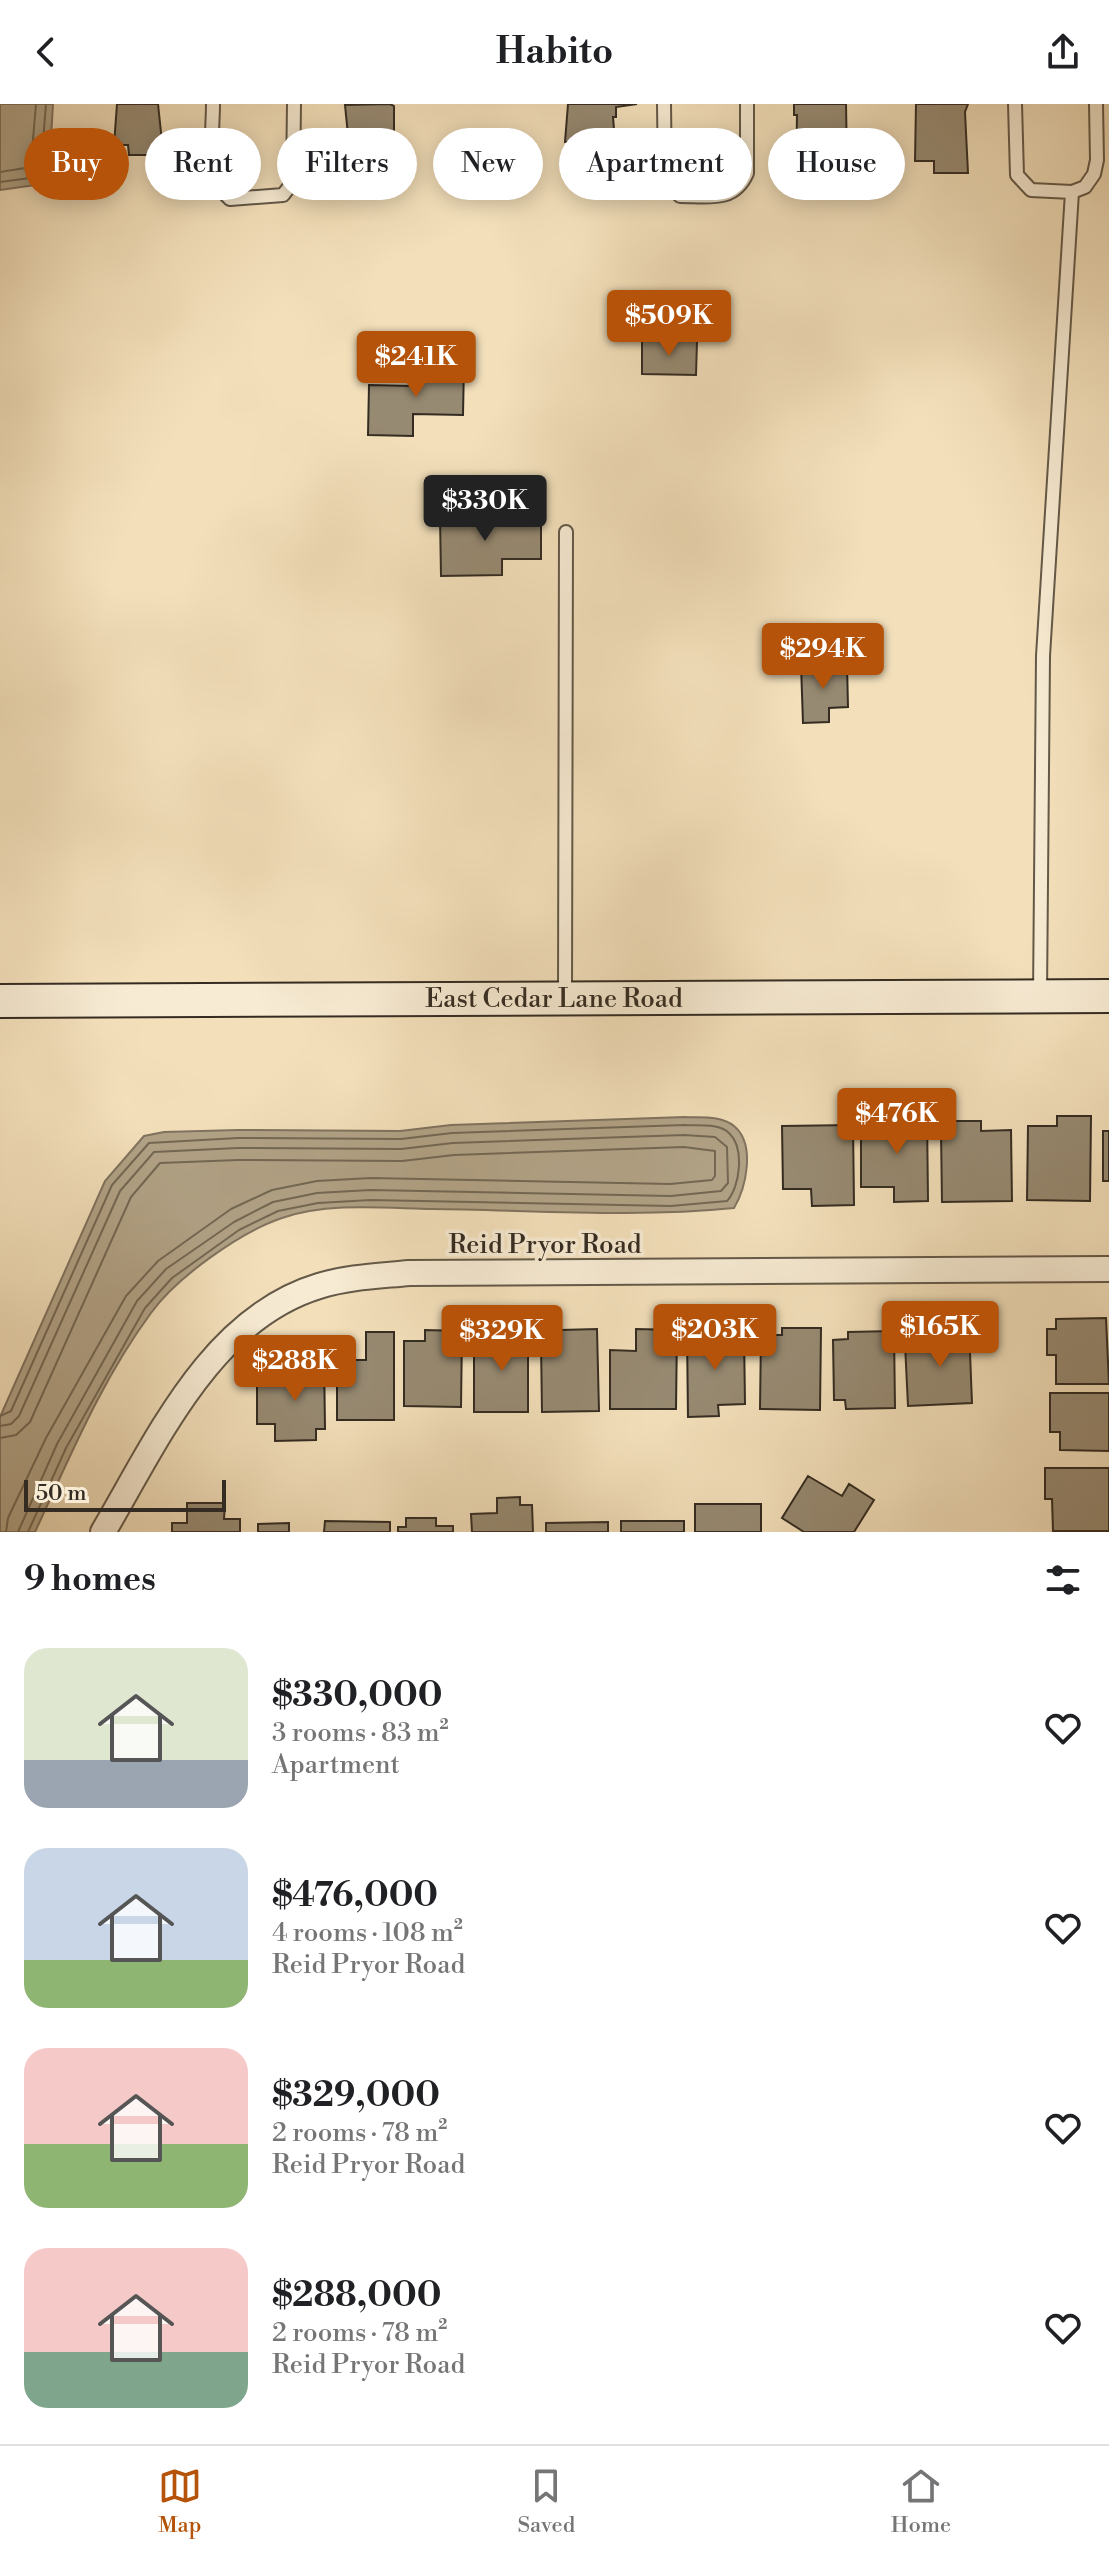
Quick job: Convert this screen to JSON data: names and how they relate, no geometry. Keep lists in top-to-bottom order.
{
  "streets": {
    "main road": ["East Cedar Lane Road"],
    "street": ["Reid Pryor Road"]
  },
  "scale_bar": "50 m",
  "page": {
    "header": "Habito",
    "chip": [
      "Buy",
      "Rent",
      "Filters",
      "New",
      "Apartment",
      "House"
    ],
    "price": [
      "$509K",
      "$241K",
      "$330K",
      "$294K",
      "$476K",
      "$165K",
      "$203K",
      "$329K",
      "$288K"
    ],
    "scale": "50 m",
    "heading": "9 homes",
    "list": [
      {
        "name": "$330,000",
        "note": "3 rooms · 83 m² · Apartment"
      },
      {
        "name": "$476,000",
        "note": "4 rooms · 108 m² · Reid Pryor Road"
      },
      {
        "name": "$329,000",
        "note": "2 rooms · 78 m² · Reid Pryor Road"
      },
      {
        "name": "$288,000",
        "note": "2 rooms · 78 m² · Reid Pryor Road"
      }
    ],
    "tabs": ["Map", "Saved", "Home"]
  }
}
